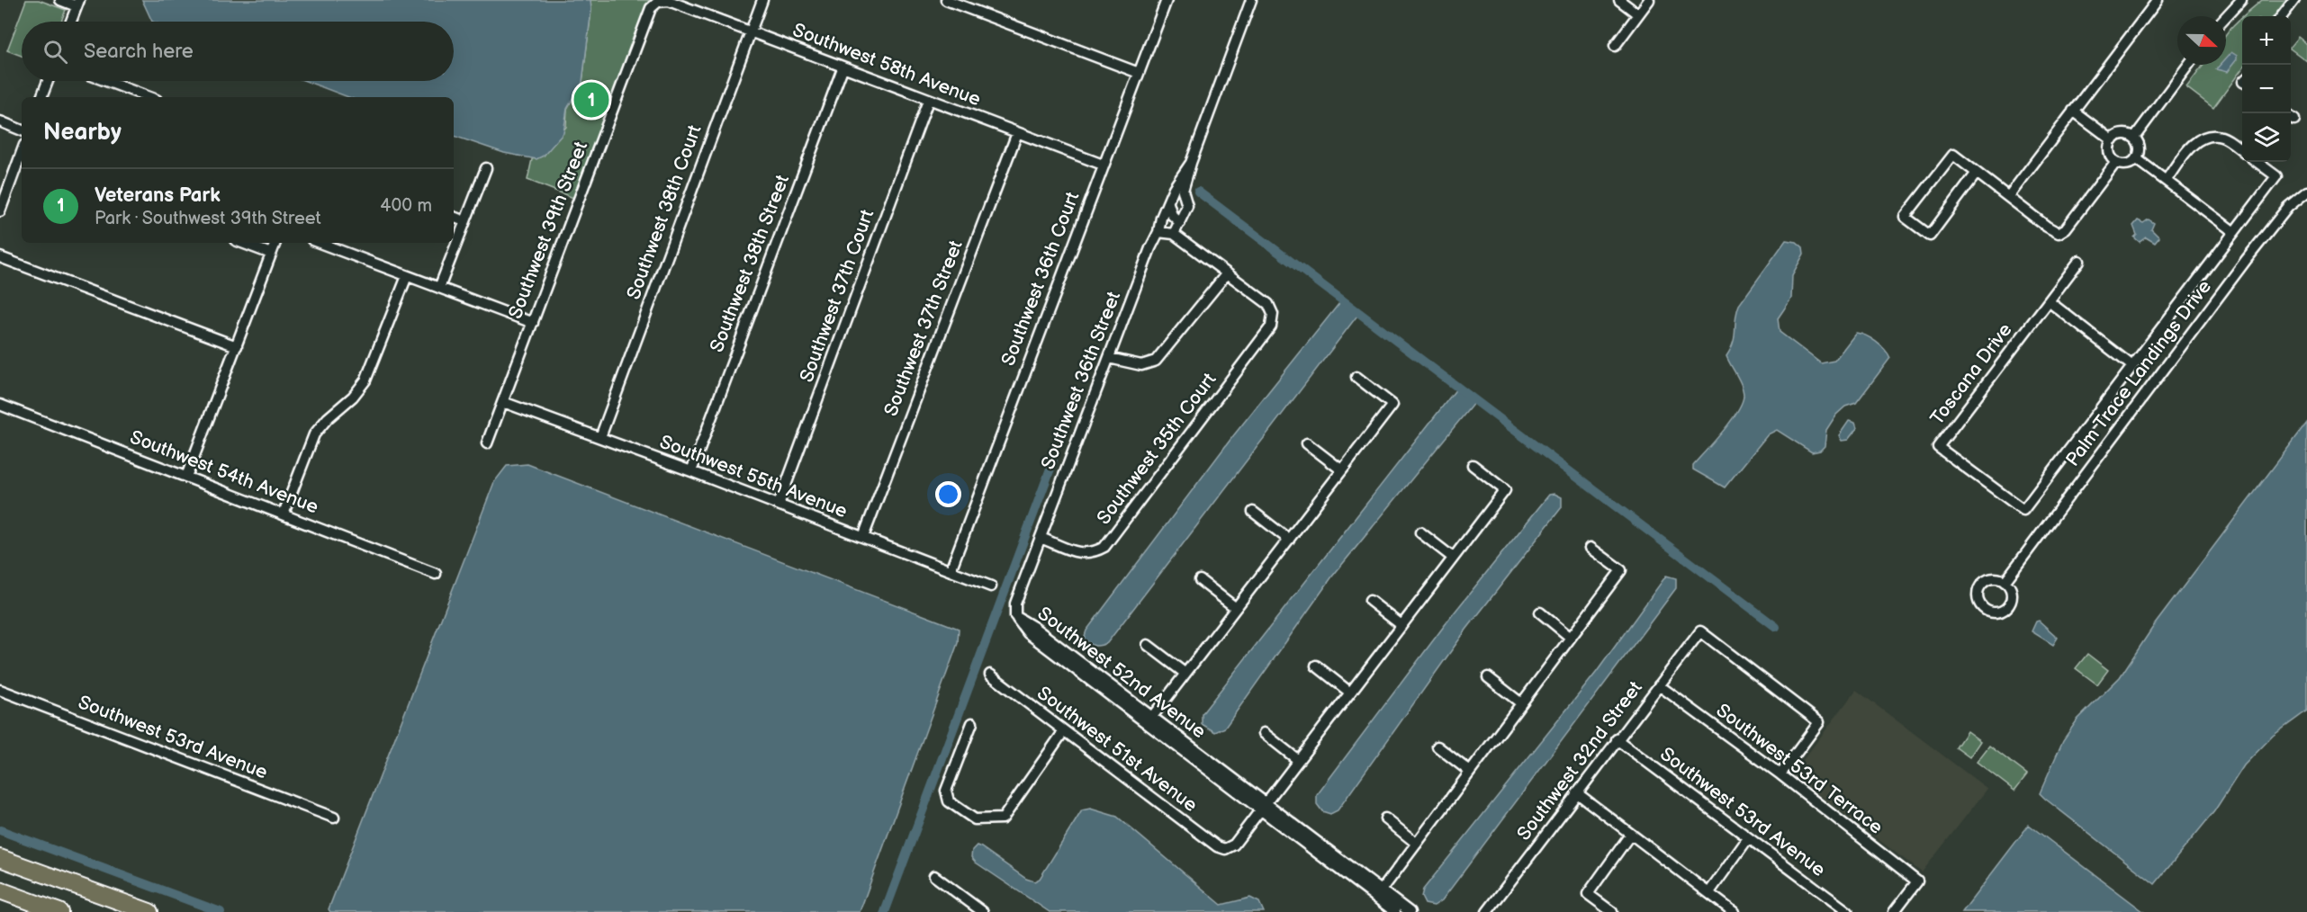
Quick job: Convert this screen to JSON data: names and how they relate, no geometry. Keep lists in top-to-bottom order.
{
  "streets": {
    "street": [
      "Southwest 58th Avenue",
      "Southwest 38th Court",
      "Southwest 39th Street",
      "Southwest 38th Street",
      "Southwest 36th Court",
      "Southwest 37th Court",
      "Southwest 37th Street",
      "Palm Trace Landings Drive",
      "Toscana Drive",
      "Southwest 36th Street",
      "Southwest 35th Court",
      "Southwest 54th Avenue",
      "Southwest 55th Avenue",
      "Southwest 52nd Avenue",
      "Southwest 53rd Avenue",
      "Southwest 51st Avenue",
      "Southwest 32nd Street",
      "Southwest 53rd Terrace"
    ]
  },
  "crossings": [
    ["Southwest 58th Avenue", "Southwest 38th Court"],
    ["Southwest 58th Avenue", "Southwest 39th Street"],
    ["Southwest 58th Avenue", "Southwest 38th Street"],
    ["Southwest 58th Avenue", "Southwest 36th Court"],
    ["Southwest 58th Avenue", "Southwest 37th Court"],
    ["Southwest 58th Avenue", "Southwest 37th Street"],
    ["Southwest 38th Court", "Southwest 55th Avenue"],
    ["Southwest 39th Street", "Southwest 55th Avenue"],
    ["Southwest 38th Street", "Southwest 55th Avenue"],
    ["Southwest 36th Court", "Southwest 55th Avenue"],
    ["Southwest 37th Court", "Southwest 55th Avenue"],
    ["Southwest 37th Street", "Southwest 55th Avenue"],
    ["Southwest 36th Street", "Southwest 35th Court"],
    ["Southwest 36th Street", "Southwest 52nd Avenue"],
    ["Southwest 52nd Avenue", "Southwest 51st Avenue"],
    ["Southwest 53rd Avenue", "Southwest 32nd Street"],
    ["Southwest 32nd Street", "Southwest 53rd Terrace"]
  ],
  "north": "right",
  "page": {
    "map_buttons": ["+", "−"],
    "search": "Search here",
    "pins": "1",
    "heading": "Nearby",
    "list": [
      {
        "mark": "1",
        "name": "Veterans Park",
        "note": "Park · Southwest 39th Street",
        "value": "400 m"
      }
    ]
  }
}
